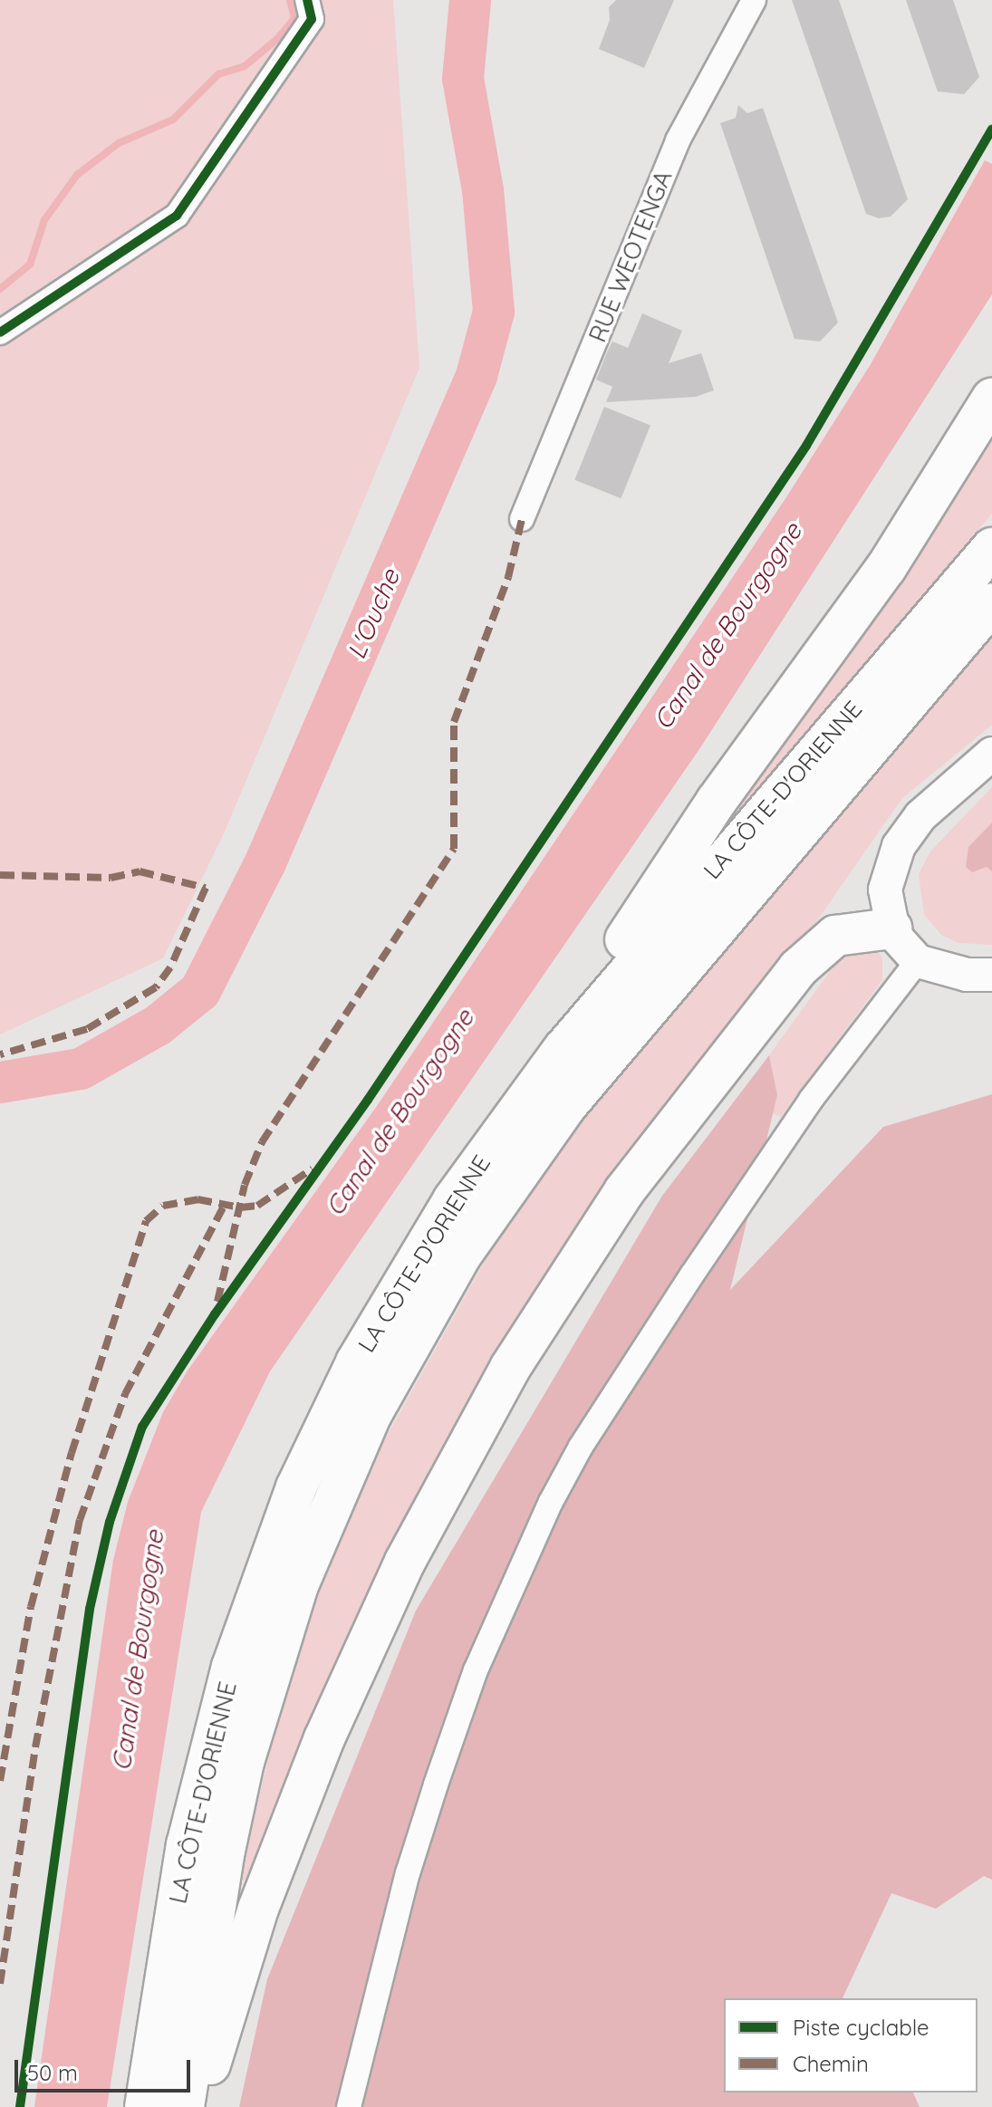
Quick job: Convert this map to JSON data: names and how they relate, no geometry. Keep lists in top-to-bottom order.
{
  "streets": {
    "highway": ["LA CÔTE-D'ORIENNE"],
    "street": ["RUE WEOTENGA"]
  },
  "water": ["L'Ouche", "Canal de Bourgogne"],
  "legend": ["Piste cyclable", "Chemin"],
  "scale_bar": "50 m"
}
